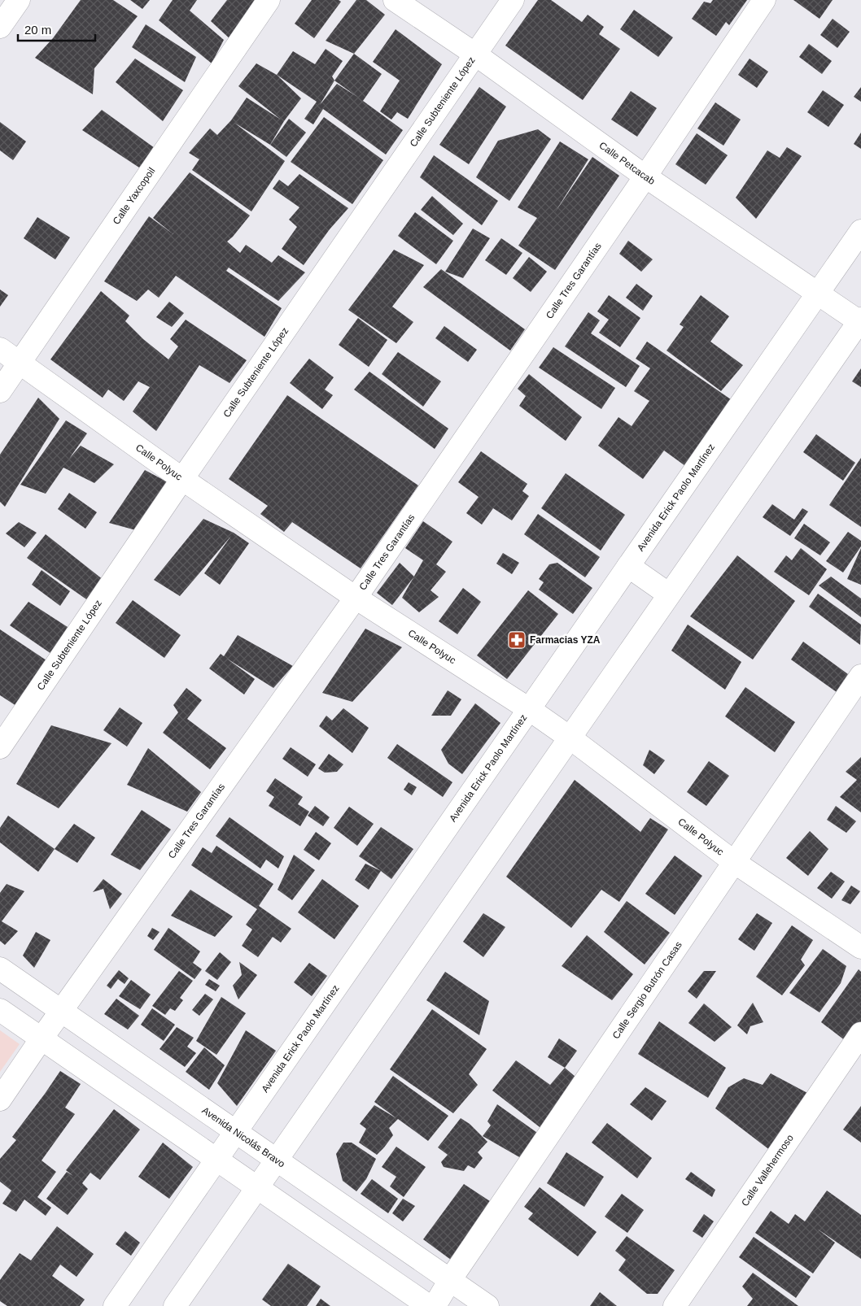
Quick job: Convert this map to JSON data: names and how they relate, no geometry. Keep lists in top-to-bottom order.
{
  "streets": {
    "street": [
      "Calle Subteniente López",
      "Calle Petcacab",
      "Calle Yaxcopoil",
      "Calle Tres Garantías",
      "Calle Polyuc",
      "Avenida Erick Paolo Martínez",
      "Calle Sergio Butrón Casas",
      "Avenida Nicolás Bravo",
      "Calle Vallehermoso"
    ]
  },
  "crossings": [
    ["Calle Subteniente López", "Calle Petcacab"],
    ["Calle Subteniente López", "Calle Polyuc"],
    ["Calle Petcacab", "Calle Tres Garantías"],
    ["Calle Petcacab", "Avenida Erick Paolo Martínez"],
    ["Calle Yaxcopoil", "Calle Polyuc"],
    ["Calle Tres Garantías", "Calle Polyuc"],
    ["Calle Tres Garantías", "Avenida Nicolás Bravo"],
    ["Calle Polyuc", "Avenida Erick Paolo Martínez"],
    ["Calle Polyuc", "Calle Sergio Butrón Casas"],
    ["Avenida Erick Paolo Martínez", "Avenida Nicolás Bravo"],
    ["Calle Sergio Butrón Casas", "Avenida Nicolás Bravo"]
  ],
  "places": {
    "pharmacy": ["Farmacias YZA"]
  },
  "scale_bar": "20 m"
}
